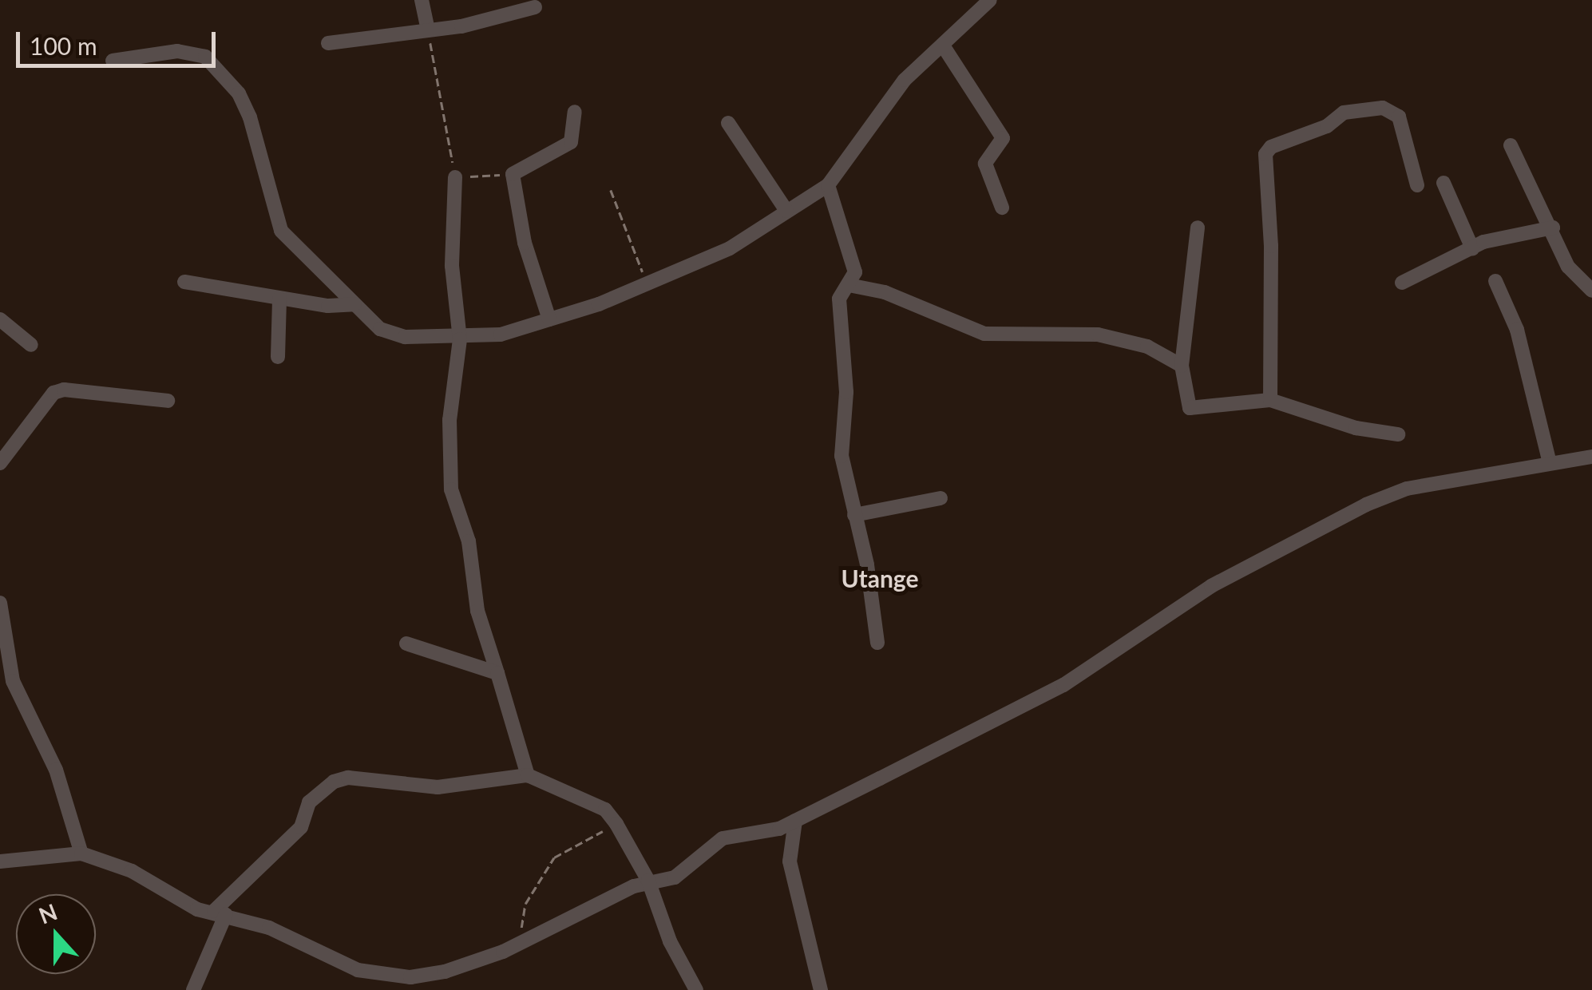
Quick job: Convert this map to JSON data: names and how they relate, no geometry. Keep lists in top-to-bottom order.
{
  "districts": ["Utange"],
  "scale_bar": "100 m",
  "north": "top"
}
